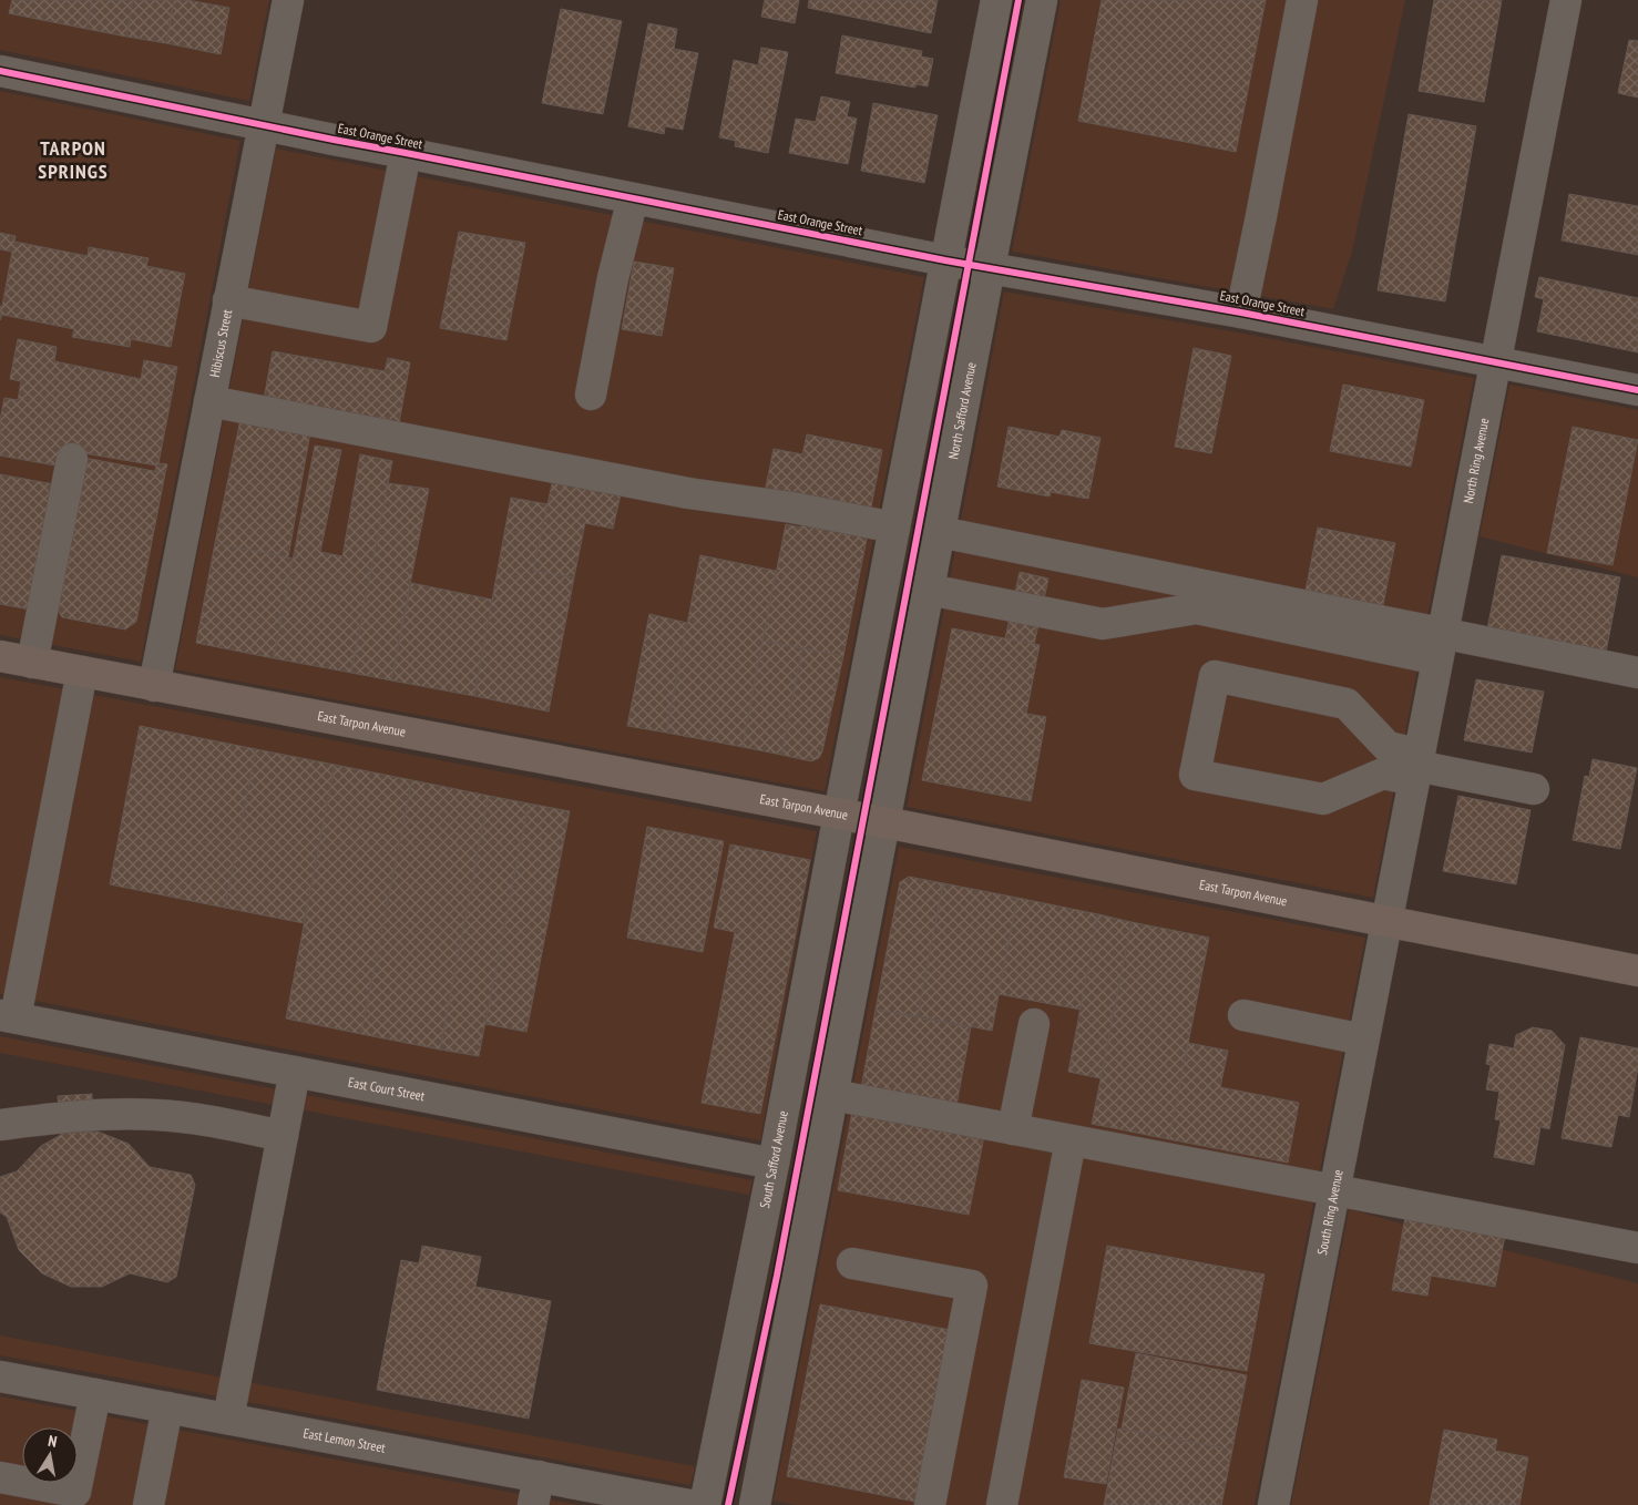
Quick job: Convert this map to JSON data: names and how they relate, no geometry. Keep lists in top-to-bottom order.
{
  "streets": {
    "main road": ["East Tarpon Avenue"],
    "street": [
      "East Orange Street",
      "Hibiscus Street",
      "North Safford Avenue",
      "North Ring Avenue",
      "East Court Street",
      "South Safford Avenue",
      "South Ring Avenue",
      "East Lemon Street"
    ]
  },
  "crossings": [
    ["East Orange Street", "Hibiscus Street"],
    ["East Orange Street", "North Safford Avenue"],
    ["East Orange Street", "North Ring Avenue"],
    ["Hibiscus Street", "East Tarpon Avenue"],
    ["North Safford Avenue", "East Tarpon Avenue"],
    ["North Ring Avenue", "East Tarpon Avenue"],
    ["North Ring Avenue", "South Ring Avenue"],
    ["East Tarpon Avenue", "South Safford Avenue"],
    ["East Tarpon Avenue", "South Ring Avenue"],
    ["East Court Street", "South Safford Avenue"]
  ],
  "districts": ["TARPON SPRINGS"],
  "north": "top"
}
